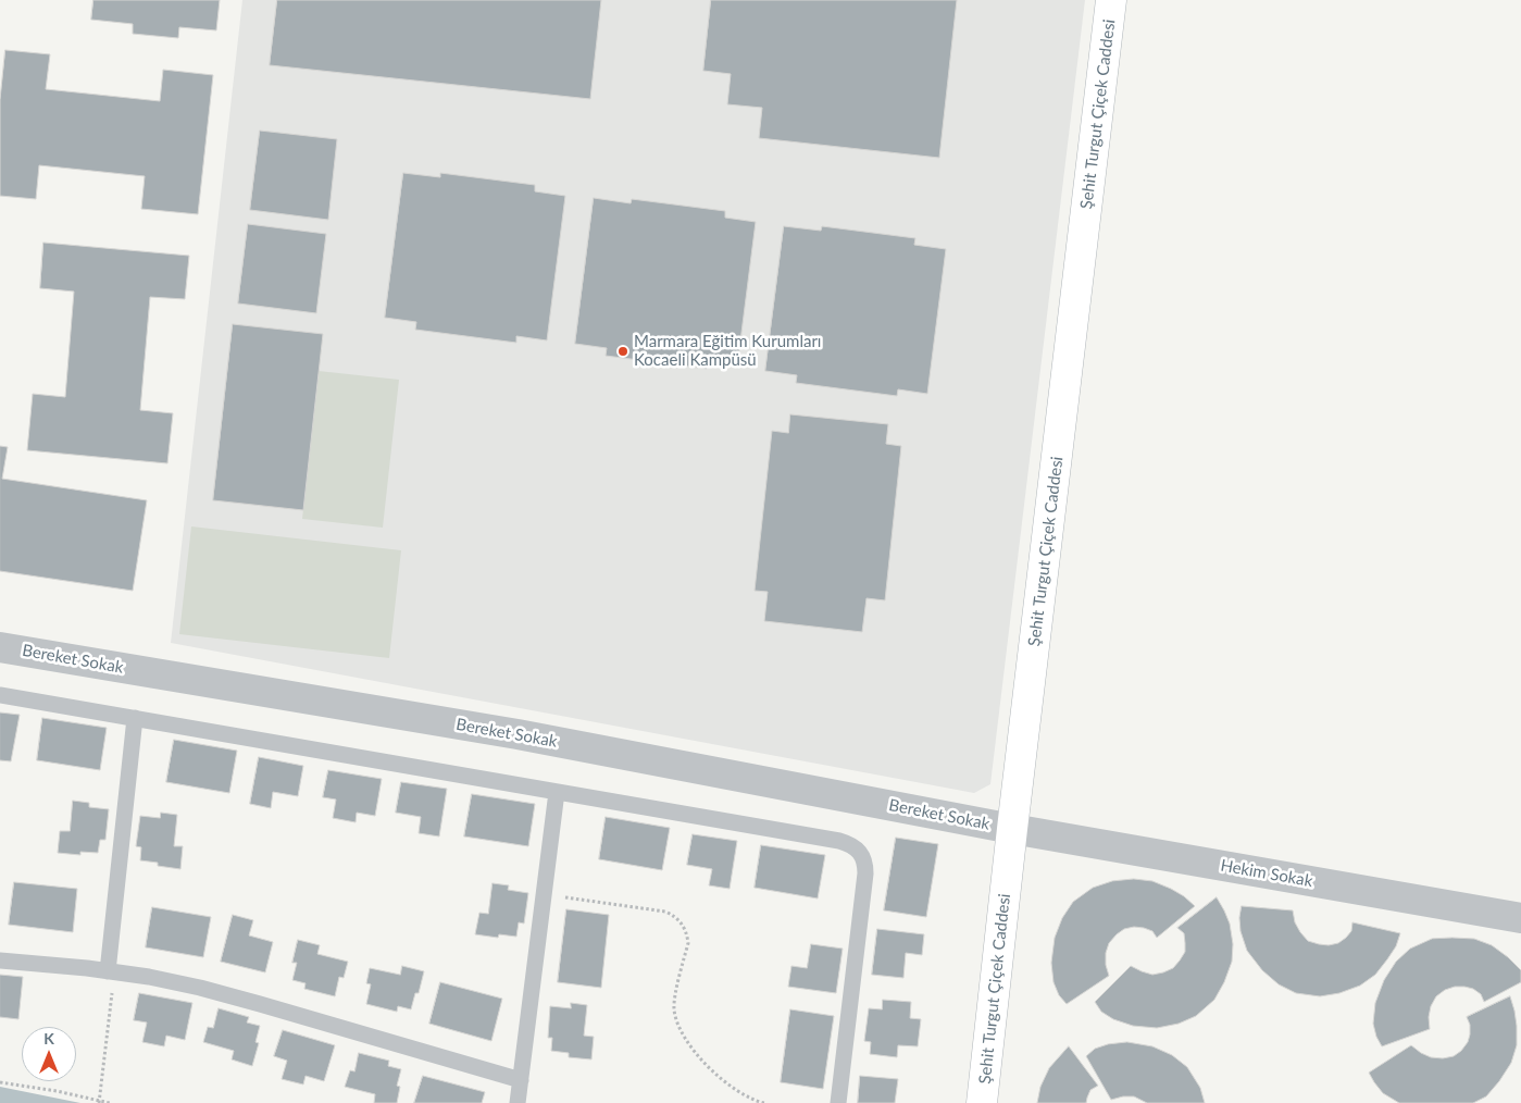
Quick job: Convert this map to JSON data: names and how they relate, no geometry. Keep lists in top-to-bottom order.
{
  "streets": {
    "street": ["Şehit Turgut Çiçek Caddesi", "Bereket Sokak", "Hekim Sokak"]
  },
  "crossings": [
    ["Şehit Turgut Çiçek Caddesi", "Bereket Sokak"],
    ["Şehit Turgut Çiçek Caddesi", "Hekim Sokak"],
    ["Bereket Sokak", "Hekim Sokak"]
  ],
  "places": ["Marmara Eğitim Kurumları Kocaeli Kampüsü"],
  "north": "top"
}
